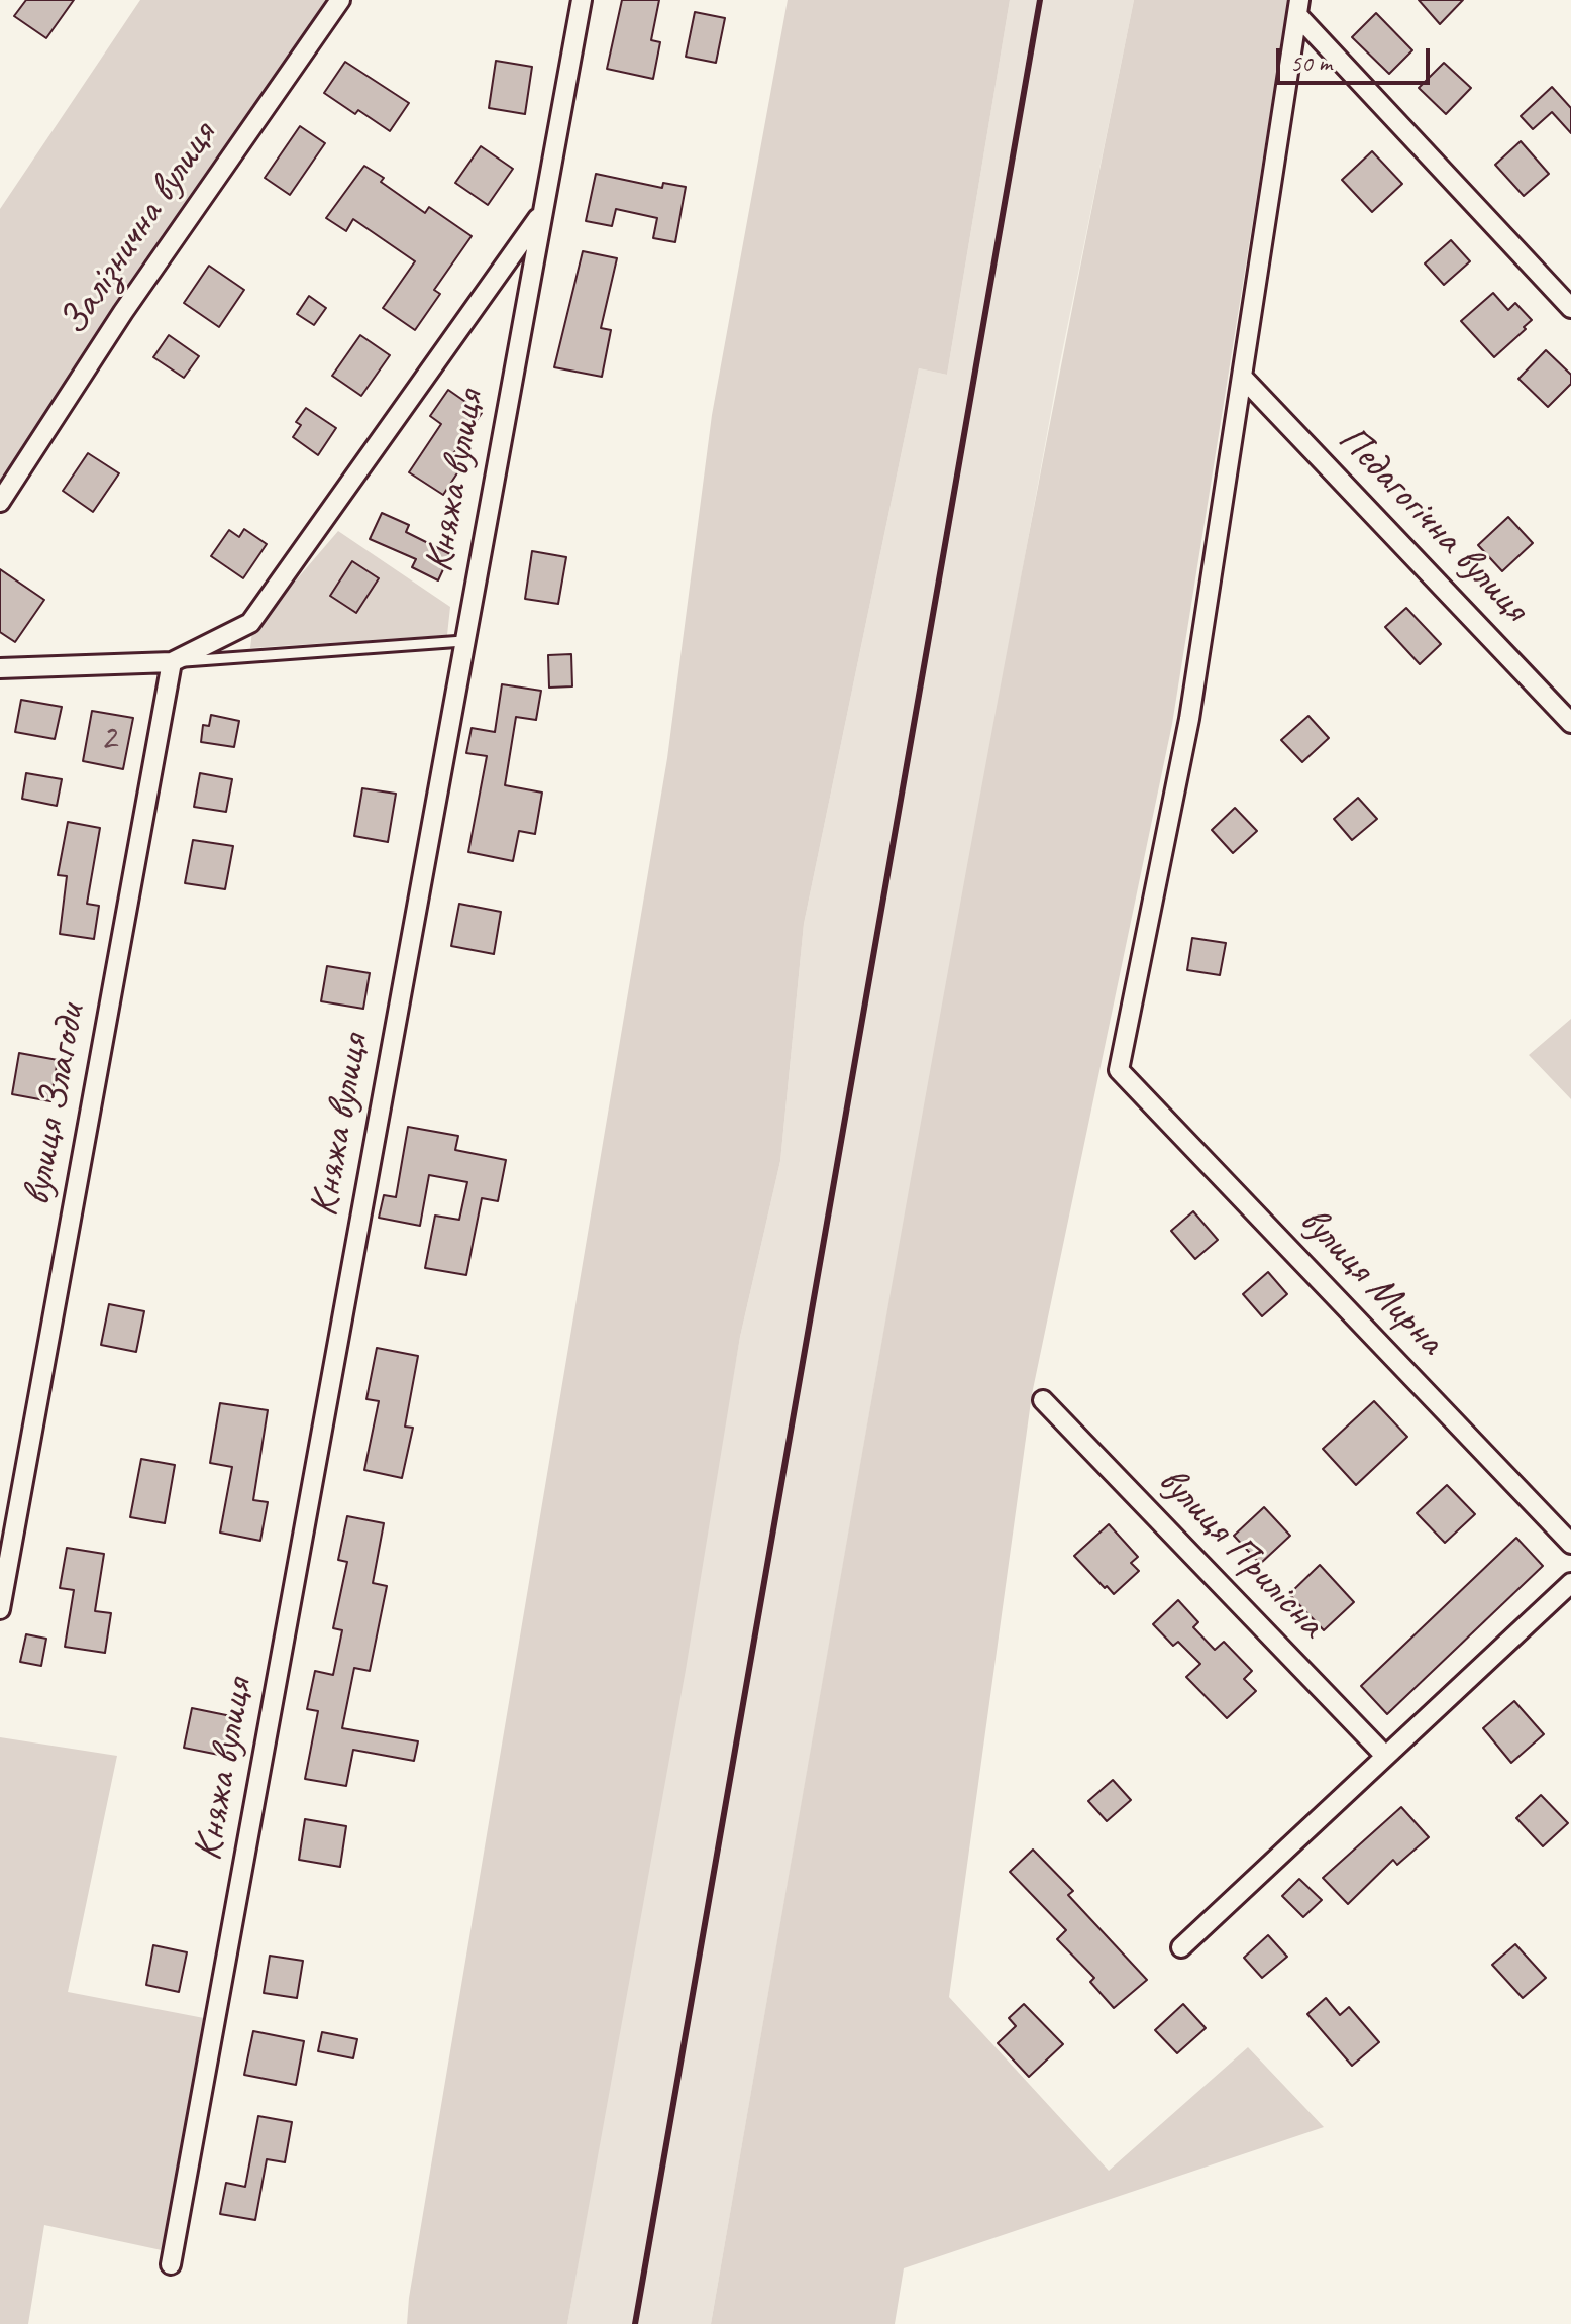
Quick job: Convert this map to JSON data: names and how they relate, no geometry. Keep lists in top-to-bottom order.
{
  "streets": {
    "street": [
      "Залізнична вулиця",
      "Княжа вулиця",
      "Педагогічна вулиця",
      "вулиця Злагоди",
      "вулиця Мирна",
      "вулиця Прилісна"
    ]
  },
  "crossings": [
    ["Педагогічна вулиця", "вулиця Мирна"]
  ],
  "house_numbers": ["2"],
  "scale_bar": "50 m"
}
